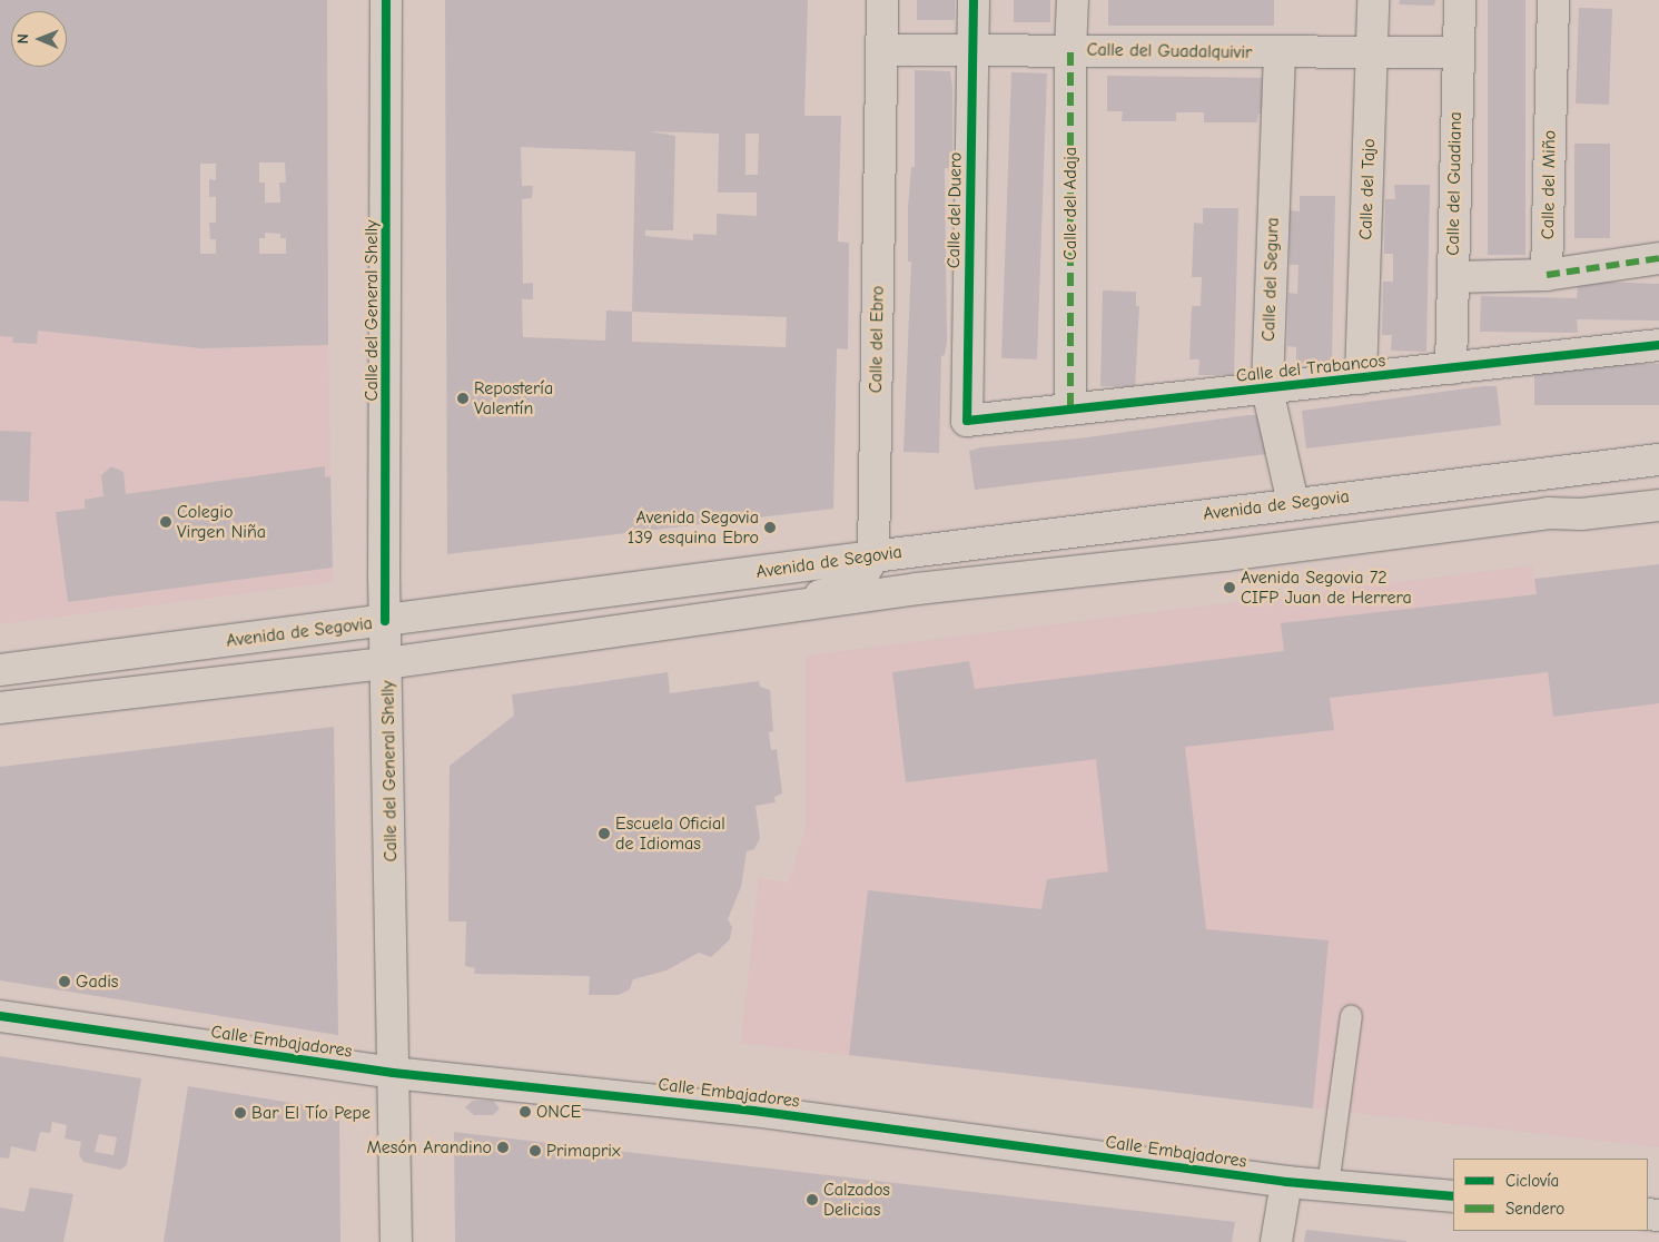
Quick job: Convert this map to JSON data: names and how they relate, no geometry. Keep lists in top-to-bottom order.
{
  "streets": {
    "street": [
      "Calle del Guadalquivir",
      "Calle del Guadiana",
      "Calle del Miño",
      "Calle del Tajo",
      "Calle del Adaja",
      "Calle del Duero",
      "Calle del Segura",
      "Calle del General Shelly",
      "Calle del Ebro",
      "Calle del Trabancos",
      "Avenida de Segovia",
      "Calle Embajadores"
    ]
  },
  "crossings": [
    ["Calle del Guadalquivir", "Calle del Guadiana"],
    ["Calle del Guadalquivir", "Calle del Tajo"],
    ["Calle del Guadalquivir", "Calle del Adaja"],
    ["Calle del Guadalquivir", "Calle del Duero"],
    ["Calle del Guadalquivir", "Calle del Segura"],
    ["Calle del Guadalquivir", "Calle del Ebro"],
    ["Calle del Guadiana", "Calle del Trabancos"],
    ["Calle del Tajo", "Calle del Trabancos"],
    ["Calle del Adaja", "Calle del Trabancos"],
    ["Calle del Duero", "Calle del Trabancos"],
    ["Calle del Segura", "Calle del Trabancos"],
    ["Calle del Segura", "Avenida de Segovia"],
    ["Calle del General Shelly", "Avenida de Segovia"],
    ["Calle del General Shelly", "Calle Embajadores"],
    ["Calle del Ebro", "Avenida de Segovia"]
  ],
  "places": [
    "Repostería Valentín",
    "Colegio Virgen Niña",
    "Avenida Segovia 139 esquina Ebro",
    "Avenida Segovia 72 CIFP Juan de Herrera",
    "Escuela Oficial de Idiomas",
    "Gadis",
    "ONCE",
    "Bar El Tío Pepe",
    "Mesón Arandino",
    "Primaprix",
    "Calzados Delicias"
  ],
  "legend": ["Ciclovía", "Sendero"],
  "north": "left"
}
